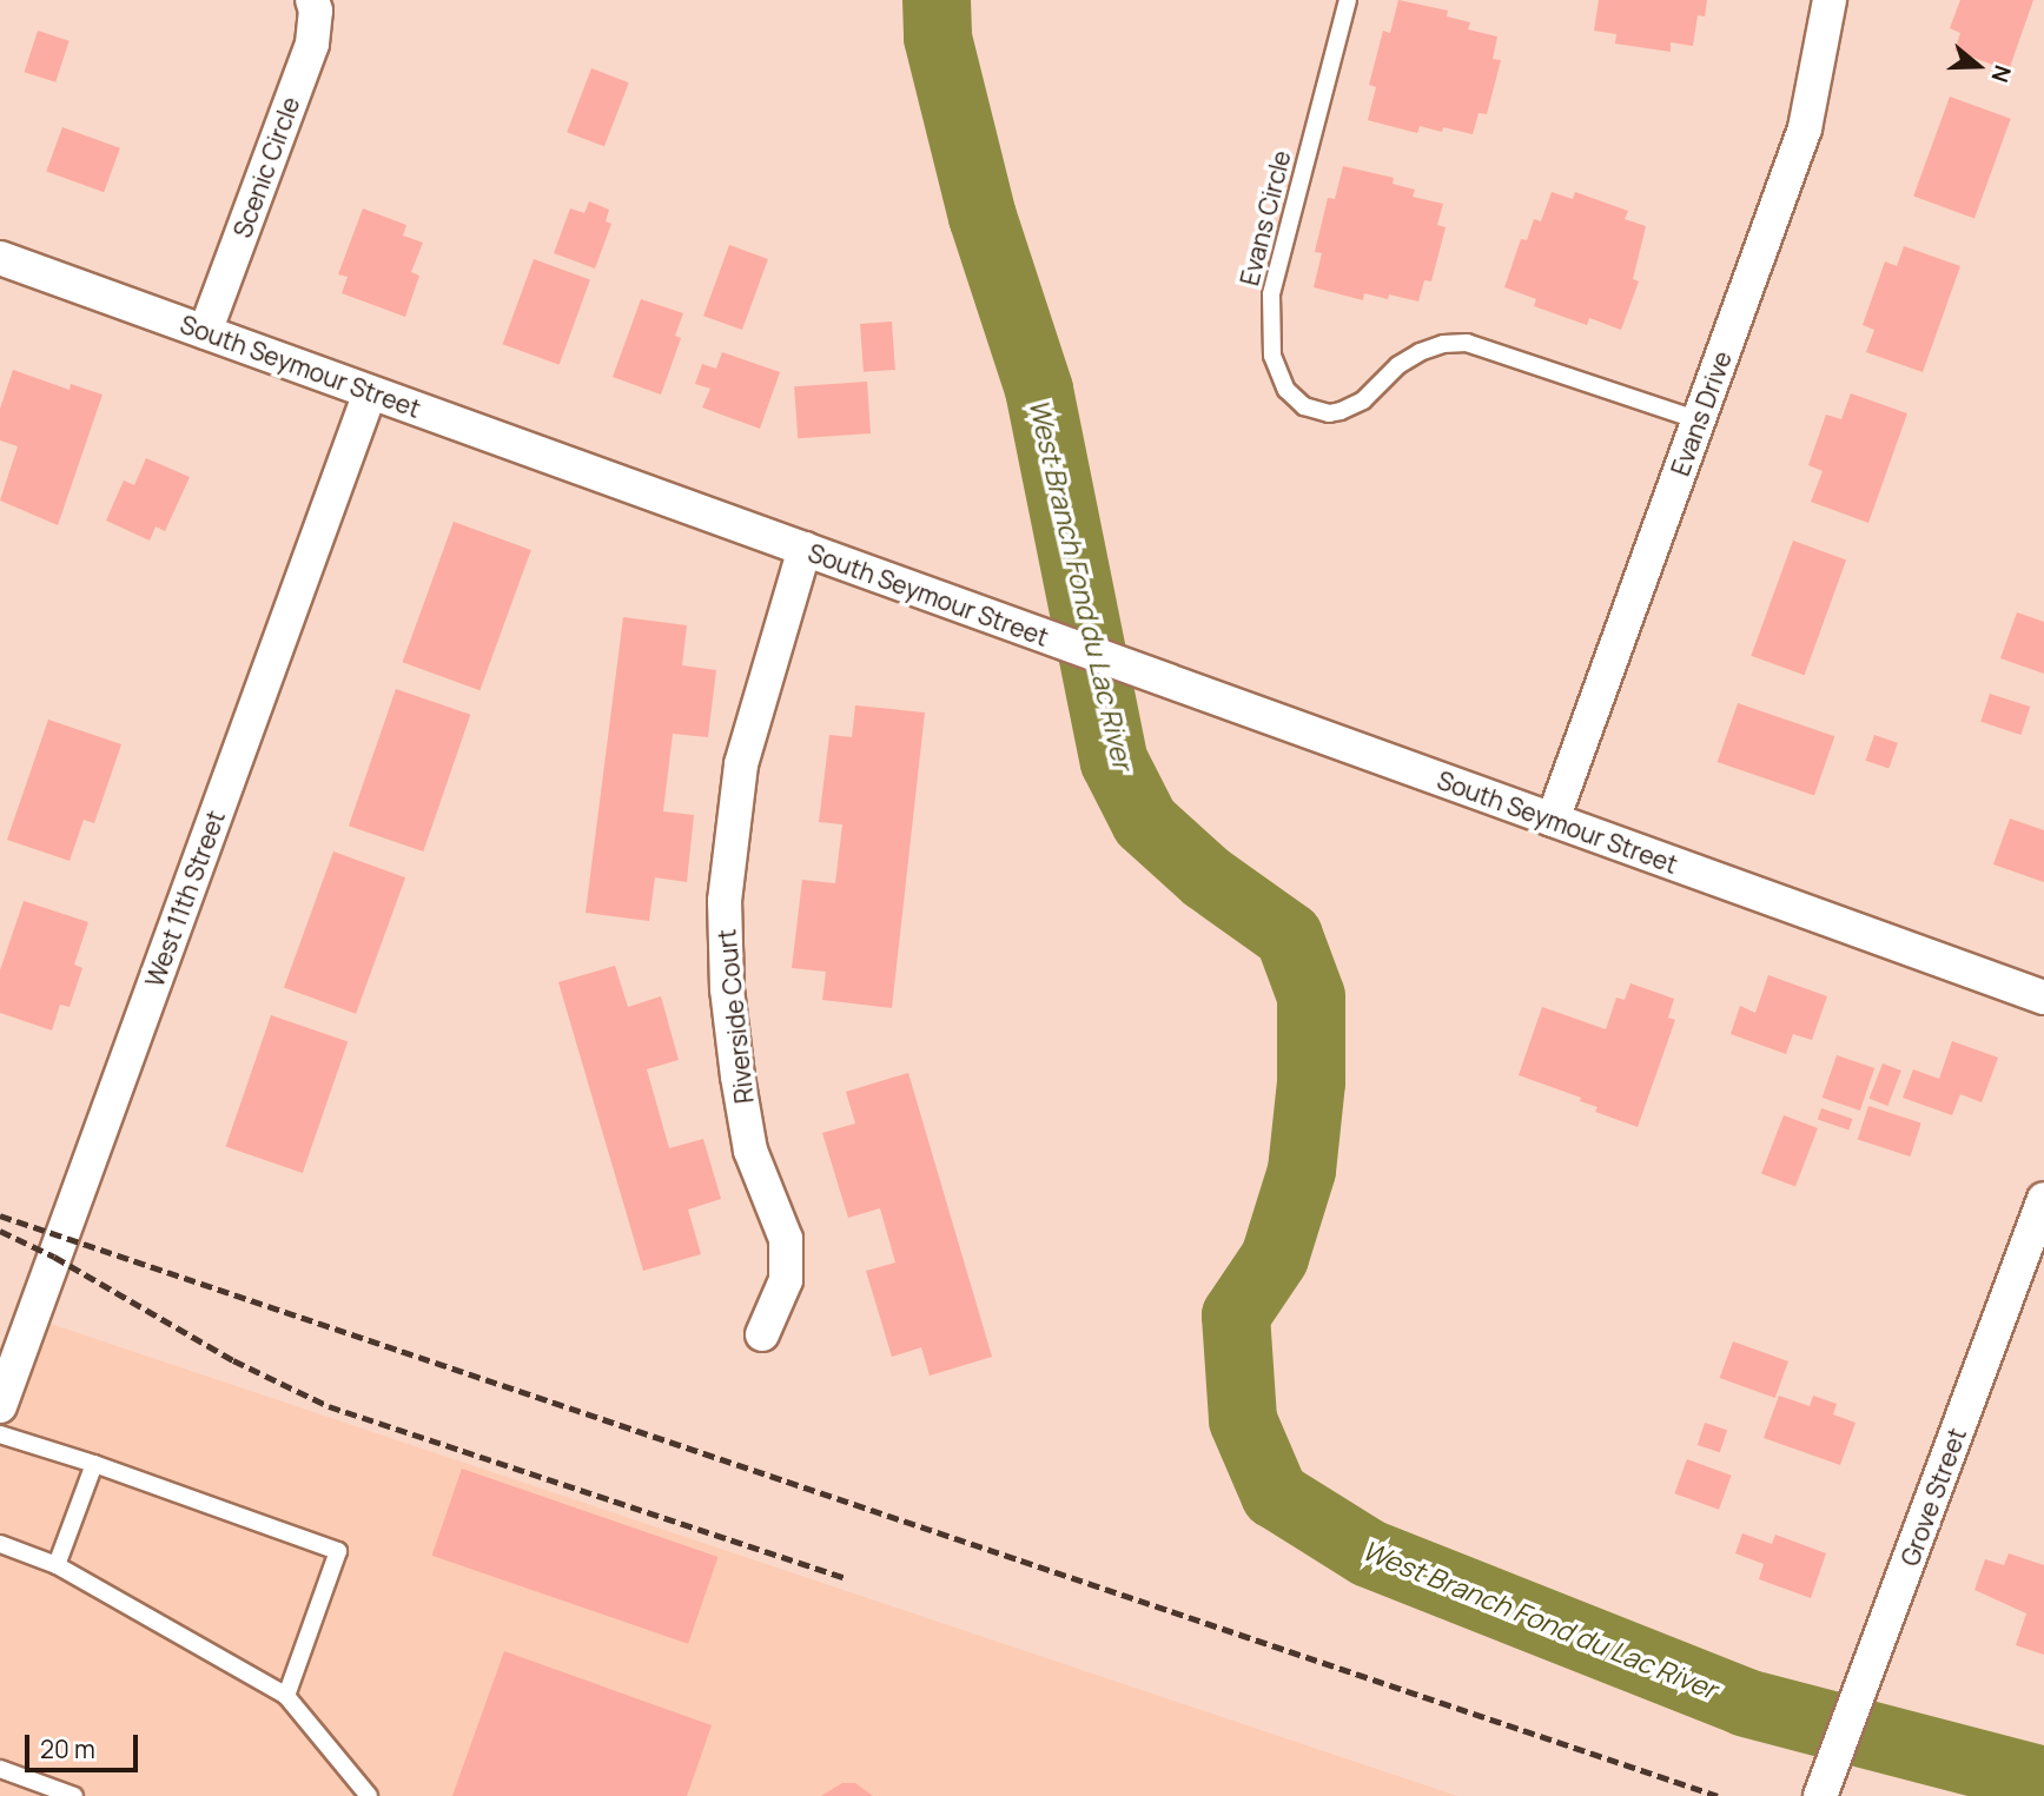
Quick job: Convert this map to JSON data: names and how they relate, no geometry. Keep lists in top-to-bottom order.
{
  "streets": {
    "street": [
      "Scenic Circle",
      "South Seymour Street",
      "Evans Drive",
      "West 11th Street",
      "Riverside Court",
      "Grove Street"
    ],
    "lane": ["Evans Circle"]
  },
  "crossings": [
    ["Scenic Circle", "South Seymour Street"],
    ["Evans Circle", "Evans Drive"],
    ["South Seymour Street", "Evans Drive"],
    ["South Seymour Street", "West 11th Street"],
    ["South Seymour Street", "Riverside Court"]
  ],
  "water": ["West Branch Fond du Lac River"],
  "scale_bar": "20 m",
  "north": "right"
}
